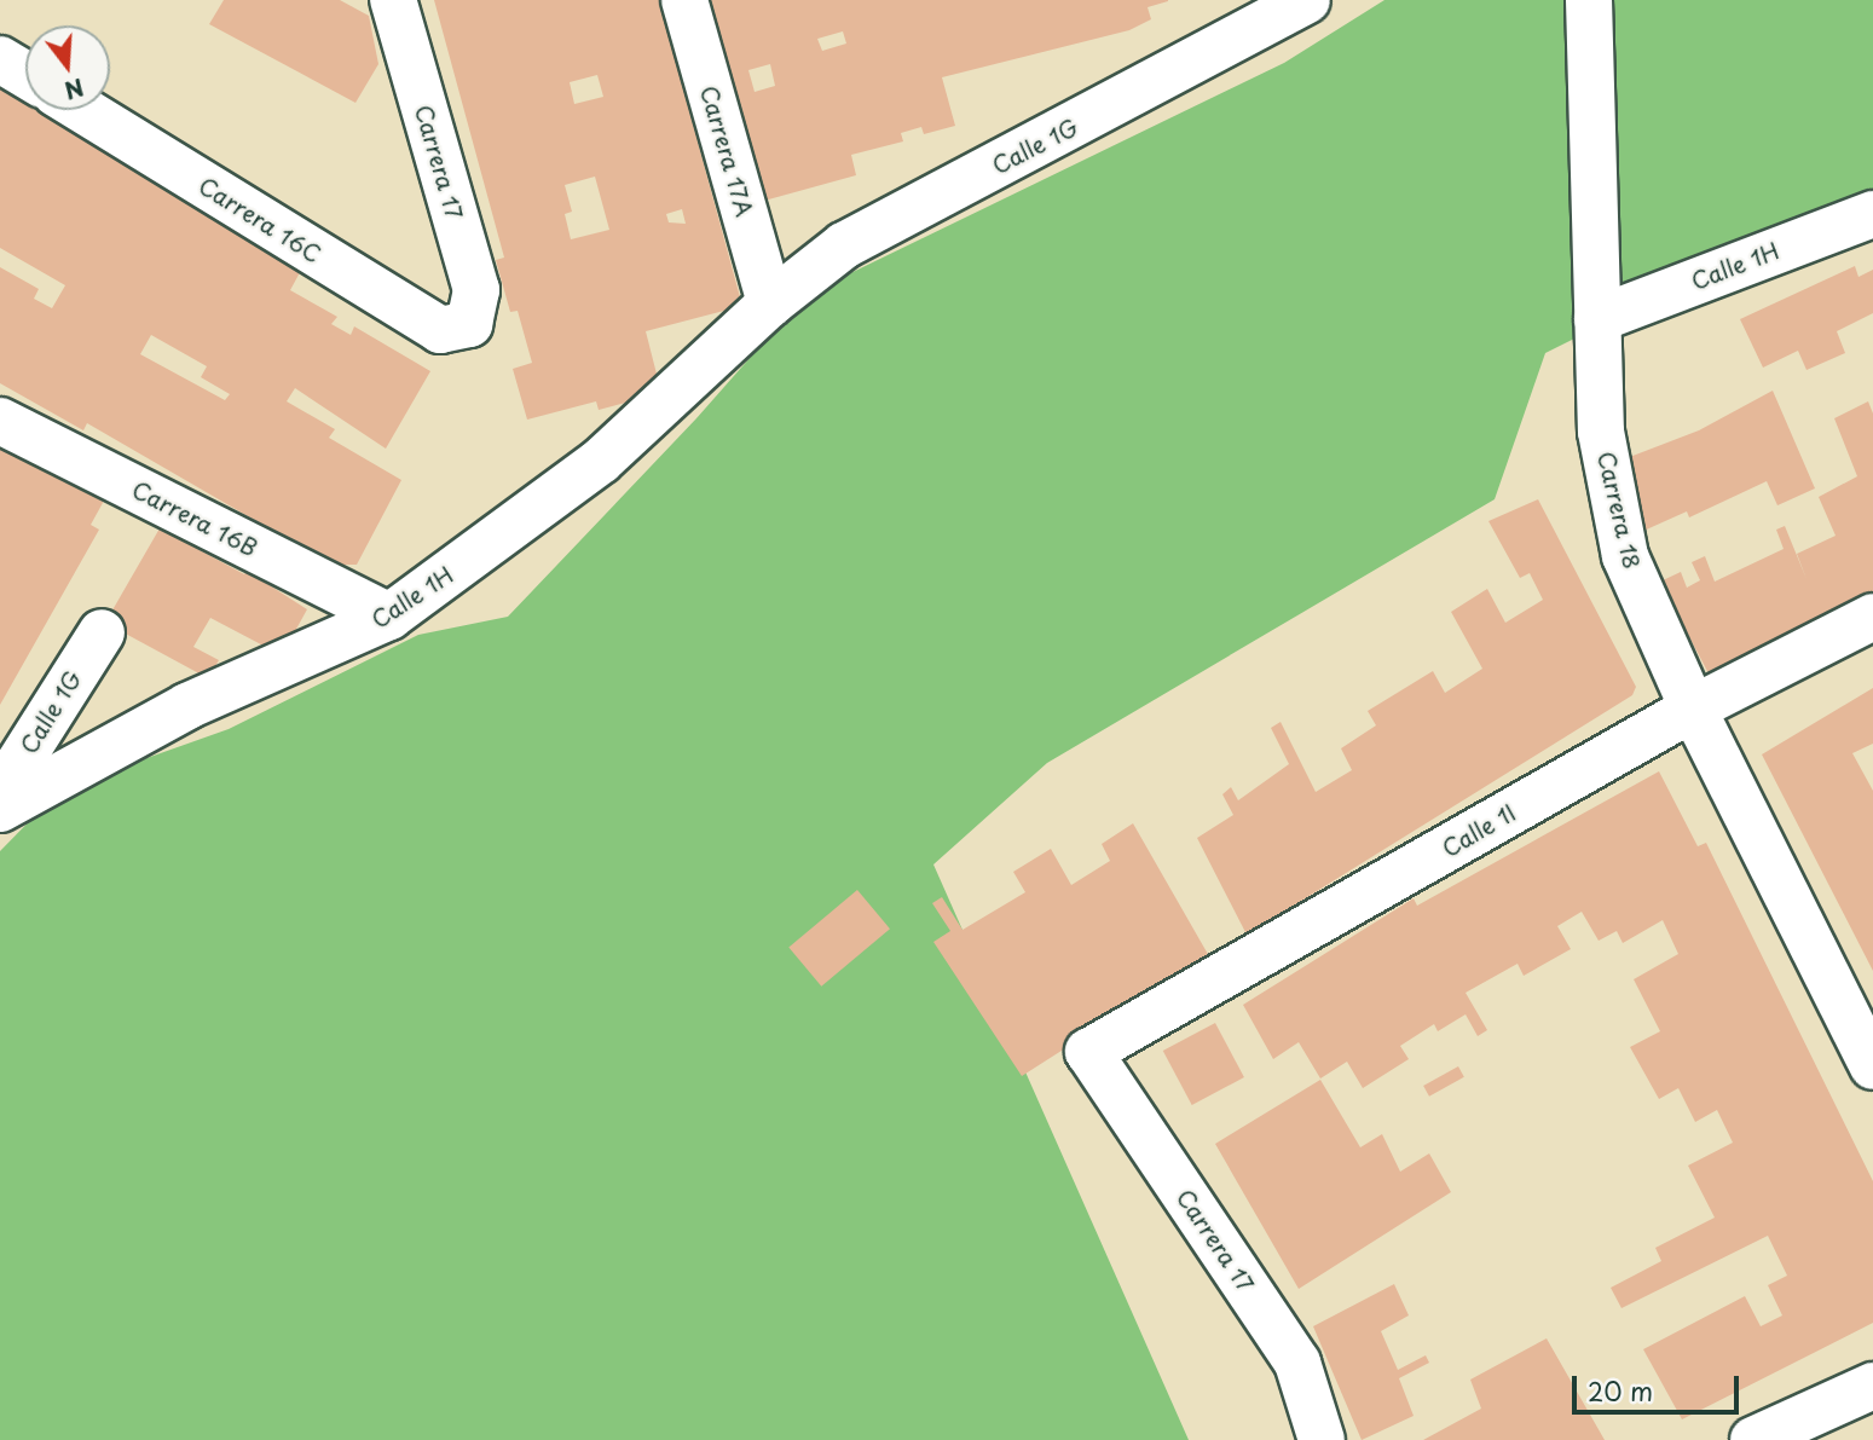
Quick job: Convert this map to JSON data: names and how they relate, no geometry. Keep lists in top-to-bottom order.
{
  "streets": {
    "street": [
      "Calle 1G",
      "Carrera 17A",
      "Carrera 17",
      "Carrera 16C",
      "Calle 1H",
      "Carrera 18",
      "Carrera 16B",
      "Calle 1I"
    ]
  },
  "crossings": [
    ["Calle 1G", "Carrera 17A"],
    ["Calle 1G", "Calle 1H"],
    ["Carrera 17A", "Calle 1H"],
    ["Carrera 17", "Carrera 16C"],
    ["Carrera 17", "Calle 1I"],
    ["Calle 1H", "Carrera 18"],
    ["Calle 1H", "Carrera 16B"],
    ["Carrera 18", "Calle 1I"]
  ],
  "scale_bar": "20 m",
  "north": "bottom"
}
